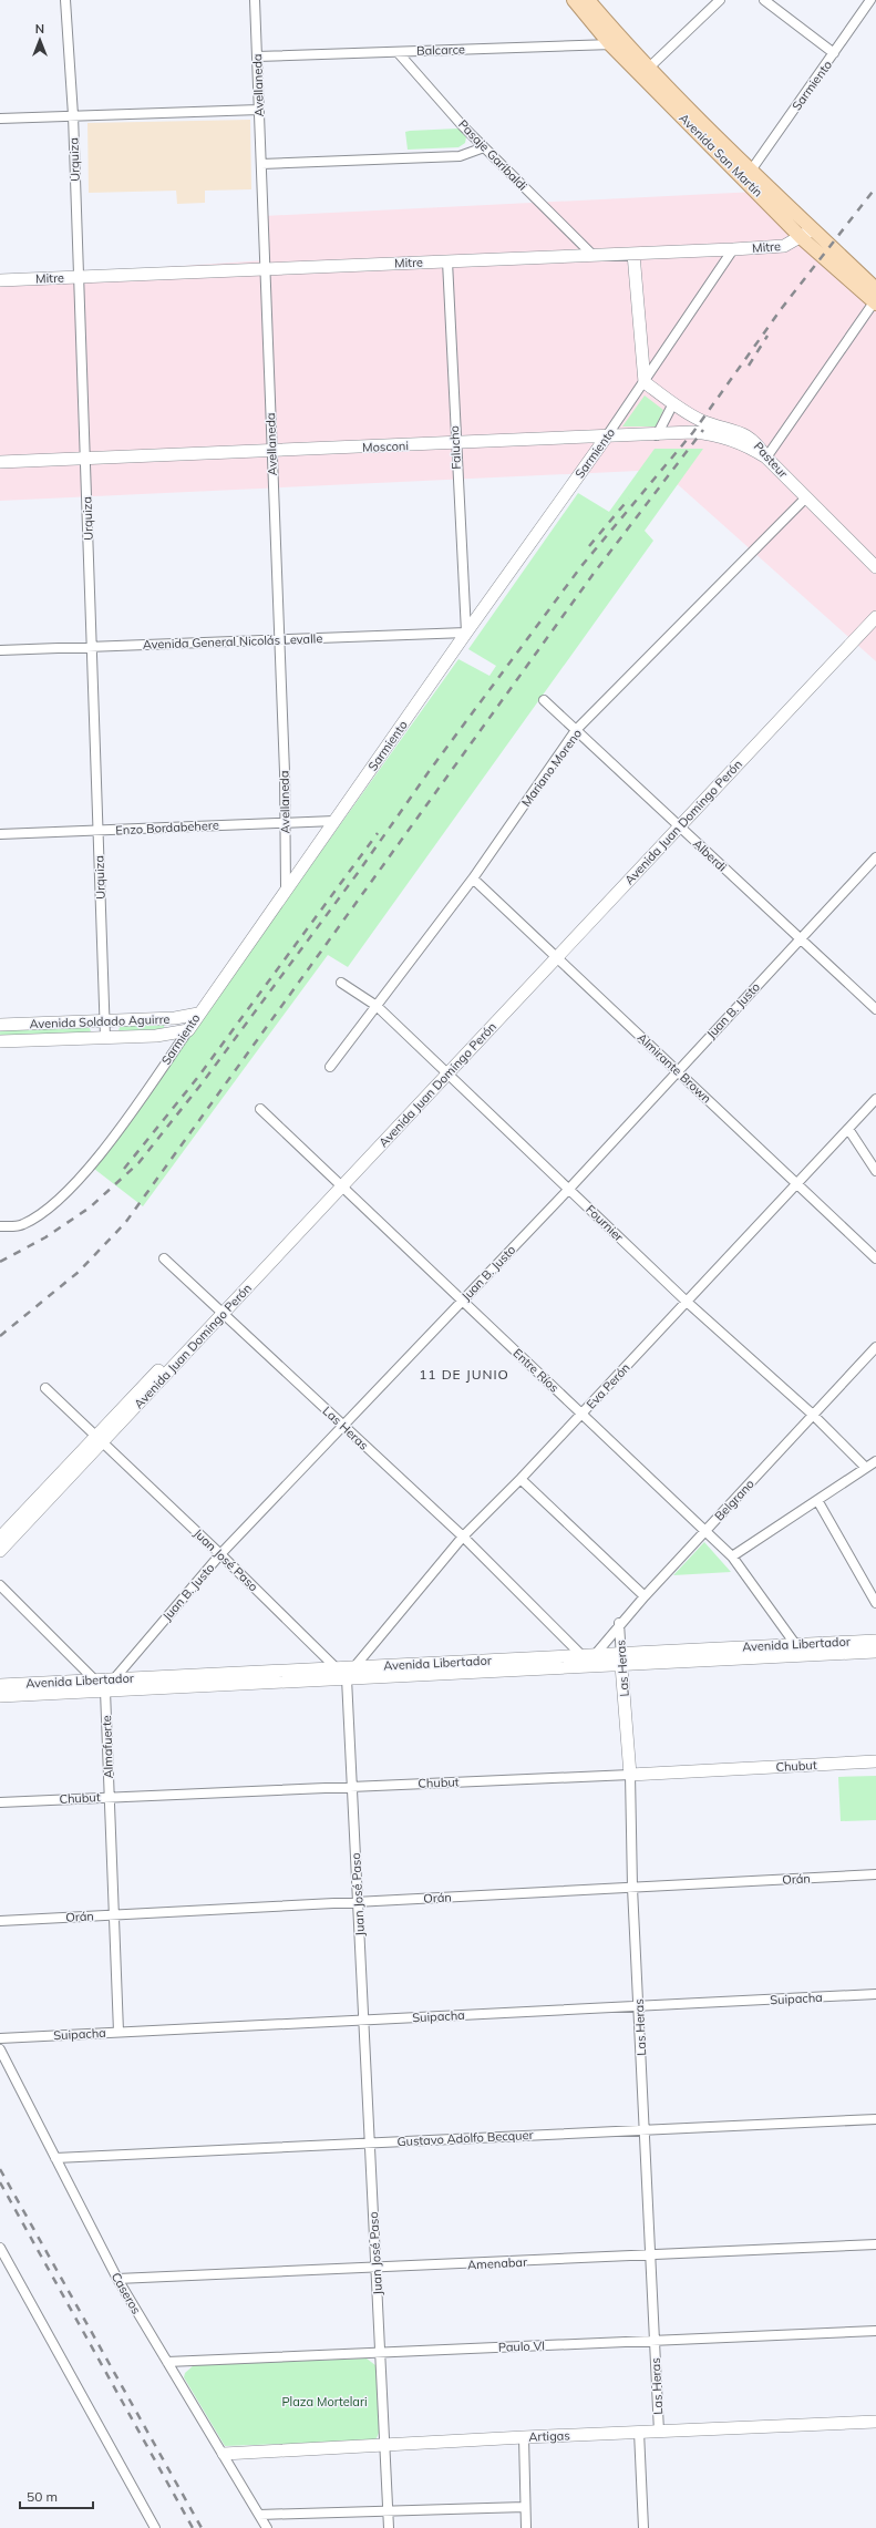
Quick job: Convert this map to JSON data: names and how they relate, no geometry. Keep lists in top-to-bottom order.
{
  "streets": {
    "main road": [
      "Sarmiento",
      "Avenida San Martín",
      "Mitre",
      "Mosconi",
      "Pasteur",
      "Avenida Juan Domingo Perón",
      "Avenida Soldado Aguirre",
      "Las Heras",
      "Avenida Libertador",
      "Chubut",
      "Artigas"
    ],
    "street": [
      "Balcarce",
      "Avellaneda",
      "Pasaje Garibaldi",
      "Urquiza",
      "Falucho",
      "Avenida General Nicolás Levalle",
      "Mariano Moreno",
      "Enzo Bordabehere",
      "Alberdi",
      "Juan B. Justo",
      "Almirante Brown",
      "Fournier",
      "Entre Ríos",
      "Eva Perón",
      "Belgrano",
      "Juan José Paso",
      "Almafuerte",
      "Orán",
      "Suipacha",
      "Gustavo Adolfo Becquer",
      "Amenabar",
      "Caseros",
      "Paulo VI"
    ]
  },
  "crossings": [
    ["Balcarce", "Avellaneda"],
    ["Balcarce", "Pasaje Garibaldi"],
    ["Balcarce", "Avenida San Martín"],
    ["Avellaneda", "Sarmiento"],
    ["Avellaneda", "Mitre"],
    ["Avellaneda", "Mosconi"],
    ["Avellaneda", "Avenida General Nicolás Levalle"],
    ["Avellaneda", "Enzo Bordabehere"],
    ["Sarmiento", "Avenida San Martín"],
    ["Sarmiento", "Mitre"],
    ["Sarmiento", "Mosconi"],
    ["Sarmiento", "Falucho"],
    ["Sarmiento", "Pasteur"],
    ["Sarmiento", "Avenida General Nicolás Levalle"],
    ["Sarmiento", "Enzo Bordabehere"],
    ["Sarmiento", "Avenida Soldado Aguirre"],
    ["Pasaje Garibaldi", "Mitre"],
    ["Avenida San Martín", "Mitre"],
    ["Urquiza", "Mitre"],
    ["Urquiza", "Mosconi"],
    ["Urquiza", "Avenida General Nicolás Levalle"],
    ["Urquiza", "Enzo Bordabehere"],
    ["Urquiza", "Avenida Soldado Aguirre"],
    ["Mitre", "Falucho"],
    ["Mosconi", "Falucho"],
    ["Mosconi", "Pasteur"],
    ["Falucho", "Avenida General Nicolás Levalle"],
    ["Pasteur", "Mariano Moreno"],
    ["Mariano Moreno", "Alberdi"],
    ["Mariano Moreno", "Almirante Brown"],
    ["Mariano Moreno", "Fournier"],
    ["Avenida Juan Domingo Perón", "Alberdi"],
    ["Avenida Juan Domingo Perón", "Almirante Brown"],
    ["Avenida Juan Domingo Perón", "Fournier"],
    ["Avenida Juan Domingo Perón", "Entre Ríos"],
    ["Avenida Juan Domingo Perón", "Las Heras"],
    ["Avenida Juan Domingo Perón", "Juan José Paso"],
    ["Alberdi", "Juan B. Justo"],
    ["Juan B. Justo", "Almirante Brown"],
    ["Juan B. Justo", "Fournier"],
    ["Juan B. Justo", "Entre Ríos"],
    ["Juan B. Justo", "Las Heras"],
    ["Juan B. Justo", "Juan José Paso"],
    ["Juan B. Justo", "Avenida Libertador"],
    ["Juan B. Justo", "Almafuerte"],
    ["Almirante Brown", "Eva Perón"],
    ["Fournier", "Eva Perón"],
    ["Fournier", "Belgrano"],
    ["Entre Ríos", "Eva Perón"],
    ["Entre Ríos", "Belgrano"],
    ["Entre Ríos", "Avenida Libertador"],
    ["Eva Perón", "Las Heras"],
    ["Eva Perón", "Juan José Paso"],
    ["Eva Perón", "Avenida Libertador"],
    ["Las Heras", "Belgrano"],
    ["Las Heras", "Avenida Libertador"],
    ["Las Heras", "Chubut"],
    ["Las Heras", "Orán"],
    ["Las Heras", "Suipacha"],
    ["Las Heras", "Gustavo Adolfo Becquer"],
    ["Las Heras", "Amenabar"],
    ["Las Heras", "Paulo VI"],
    ["Las Heras", "Artigas"],
    ["Belgrano", "Avenida Libertador"],
    ["Juan José Paso", "Avenida Libertador"],
    ["Juan José Paso", "Chubut"],
    ["Juan José Paso", "Orán"],
    ["Juan José Paso", "Suipacha"],
    ["Juan José Paso", "Gustavo Adolfo Becquer"],
    ["Juan José Paso", "Amenabar"],
    ["Juan José Paso", "Paulo VI"],
    ["Juan José Paso", "Artigas"],
    ["Avenida Libertador", "Almafuerte"],
    ["Almafuerte", "Chubut"],
    ["Almafuerte", "Orán"],
    ["Almafuerte", "Suipacha"],
    ["Gustavo Adolfo Becquer", "Caseros"],
    ["Amenabar", "Caseros"],
    ["Caseros", "Paulo VI"],
    ["Caseros", "Artigas"]
  ],
  "districts": ["11 DE JUNIO"],
  "parks": ["Plaza Mortelari"],
  "scale_bar": "50 m",
  "north": "top"
}
